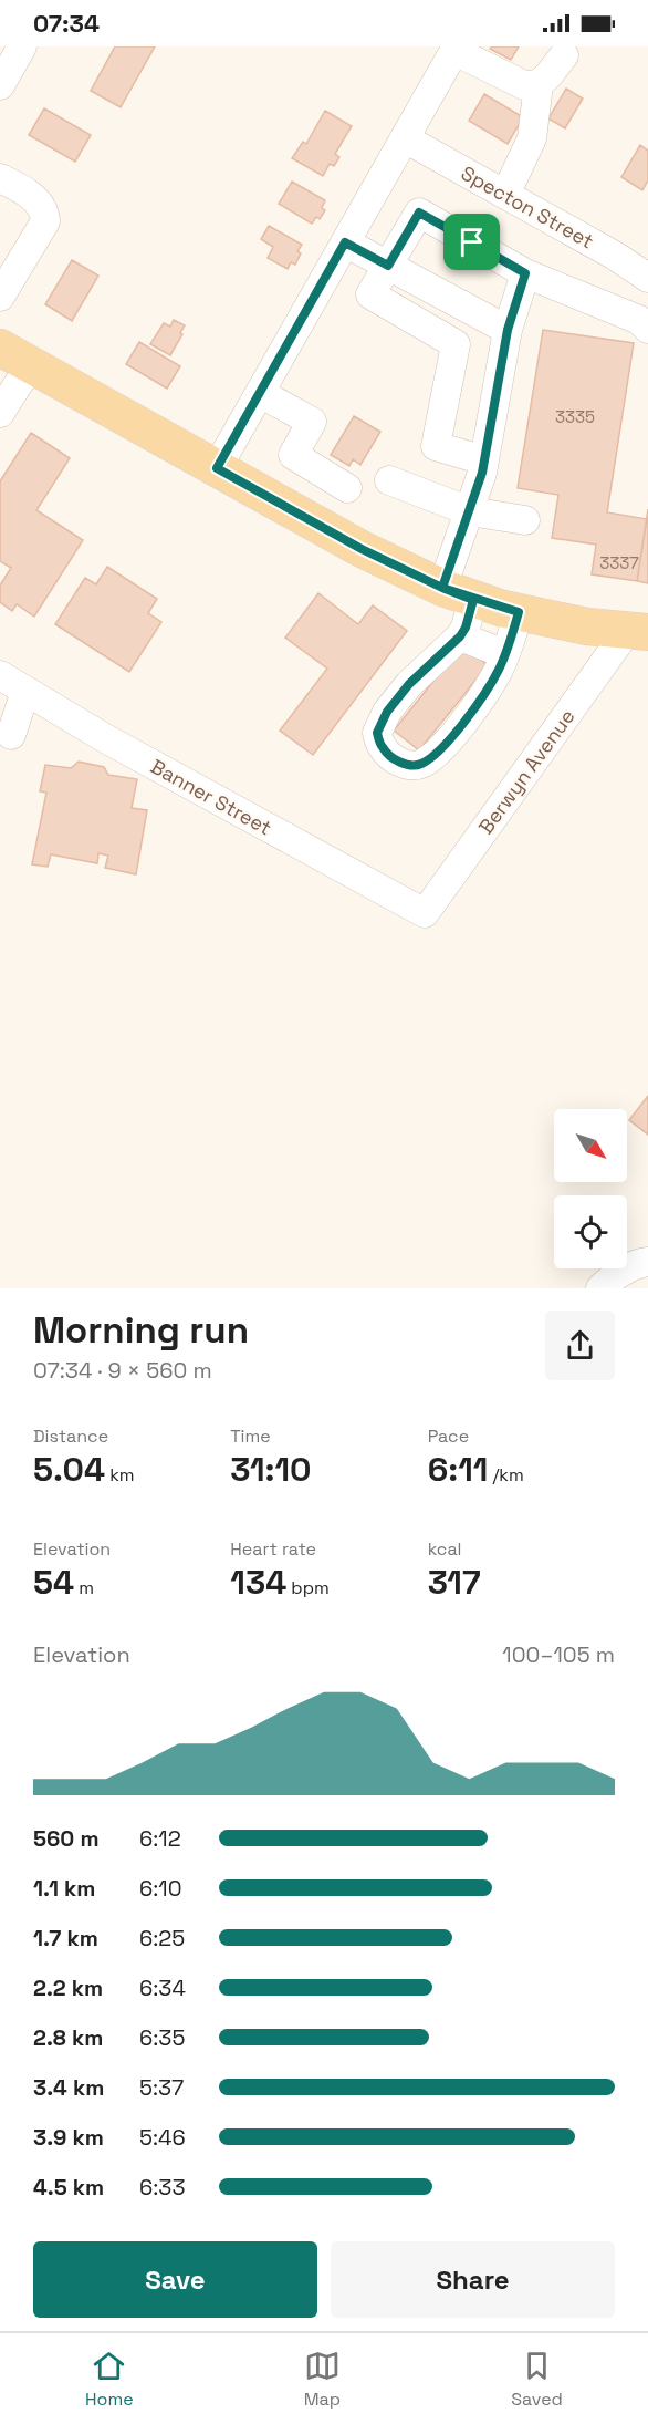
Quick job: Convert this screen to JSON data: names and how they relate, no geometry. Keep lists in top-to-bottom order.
{
  "streets": {
    "street": ["Specton Street", "Berwyn Avenue", "Banner Street"]
  },
  "crossings": [
    ["Berwyn Avenue", "Banner Street"]
  ],
  "house_numbers": ["3335", "3337"],
  "north": "bottom right",
  "page": {
    "status": "07:34",
    "heading": ["Morning run", "07:34 · 9 × 560 m"],
    "stats": [
      ["Distance", "5.04 km"],
      ["Time", "31:10"],
      ["Pace", "6:11 /km"],
      ["Elevation", "54 m"],
      ["Heart rate", "134 bpm"],
      ["kcal", "317"]
    ],
    "chart": ["Elevation", "100–105 m"],
    "list": [
      {
        "name": "560 m",
        "note": "6:12"
      },
      {
        "name": "1.1 km",
        "note": "6:10"
      },
      {
        "name": "1.7 km",
        "note": "6:25"
      },
      {
        "name": "2.2 km",
        "note": "6:34"
      },
      {
        "name": "2.8 km",
        "note": "6:35"
      },
      {
        "name": "3.4 km",
        "note": "5:37"
      },
      {
        "name": "3.9 km",
        "note": "5:46"
      },
      {
        "name": "4.5 km",
        "note": "6:33"
      }
    ],
    "buttons": ["Save", "Share"],
    "tabs": ["Home", "Map", "Saved"]
  }
}
